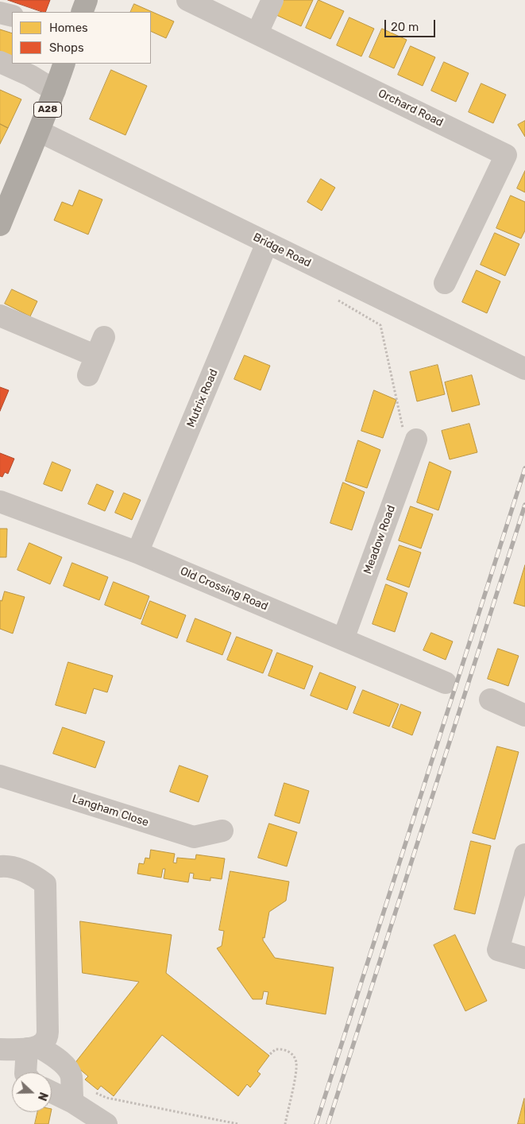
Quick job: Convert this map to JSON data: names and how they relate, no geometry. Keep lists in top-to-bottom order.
{
  "streets": {
    "highway": ["A28"],
    "street": [
      "Orchard Road",
      "Bridge Road",
      "Mutrix Road",
      "Meadow Road",
      "Old Crossing Road",
      "Langham Close"
    ]
  },
  "crossings": [
    ["A28", "Bridge Road"],
    ["Bridge Road", "Mutrix Road"],
    ["Mutrix Road", "Old Crossing Road"],
    ["Meadow Road", "Old Crossing Road"]
  ],
  "legend": ["Homes", "Shops"],
  "scale_bar": "20 m",
  "north": "right"
}
